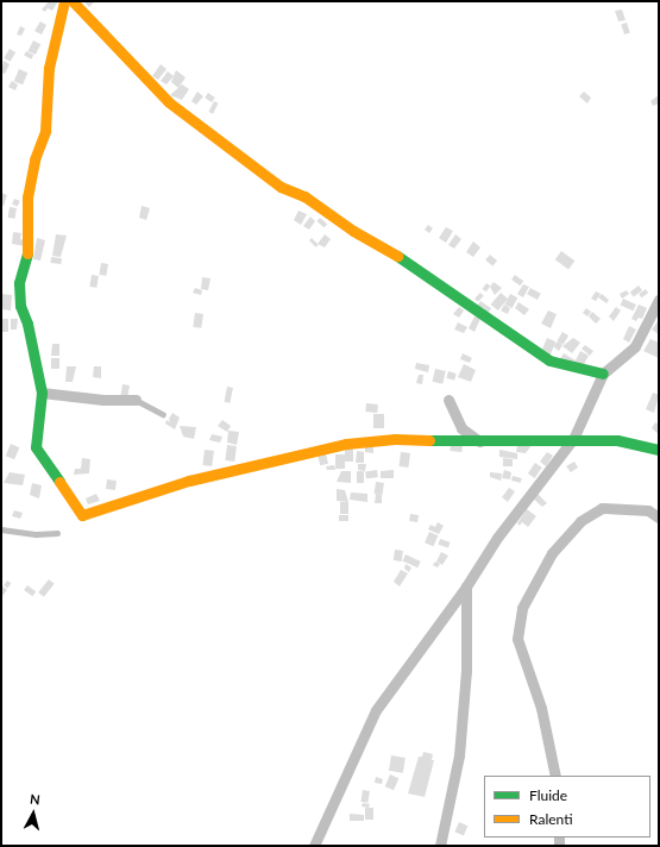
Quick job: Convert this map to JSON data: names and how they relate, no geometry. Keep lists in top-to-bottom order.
{
  "legend": ["Fluide", "Ralenti"],
  "north": "top"
}
